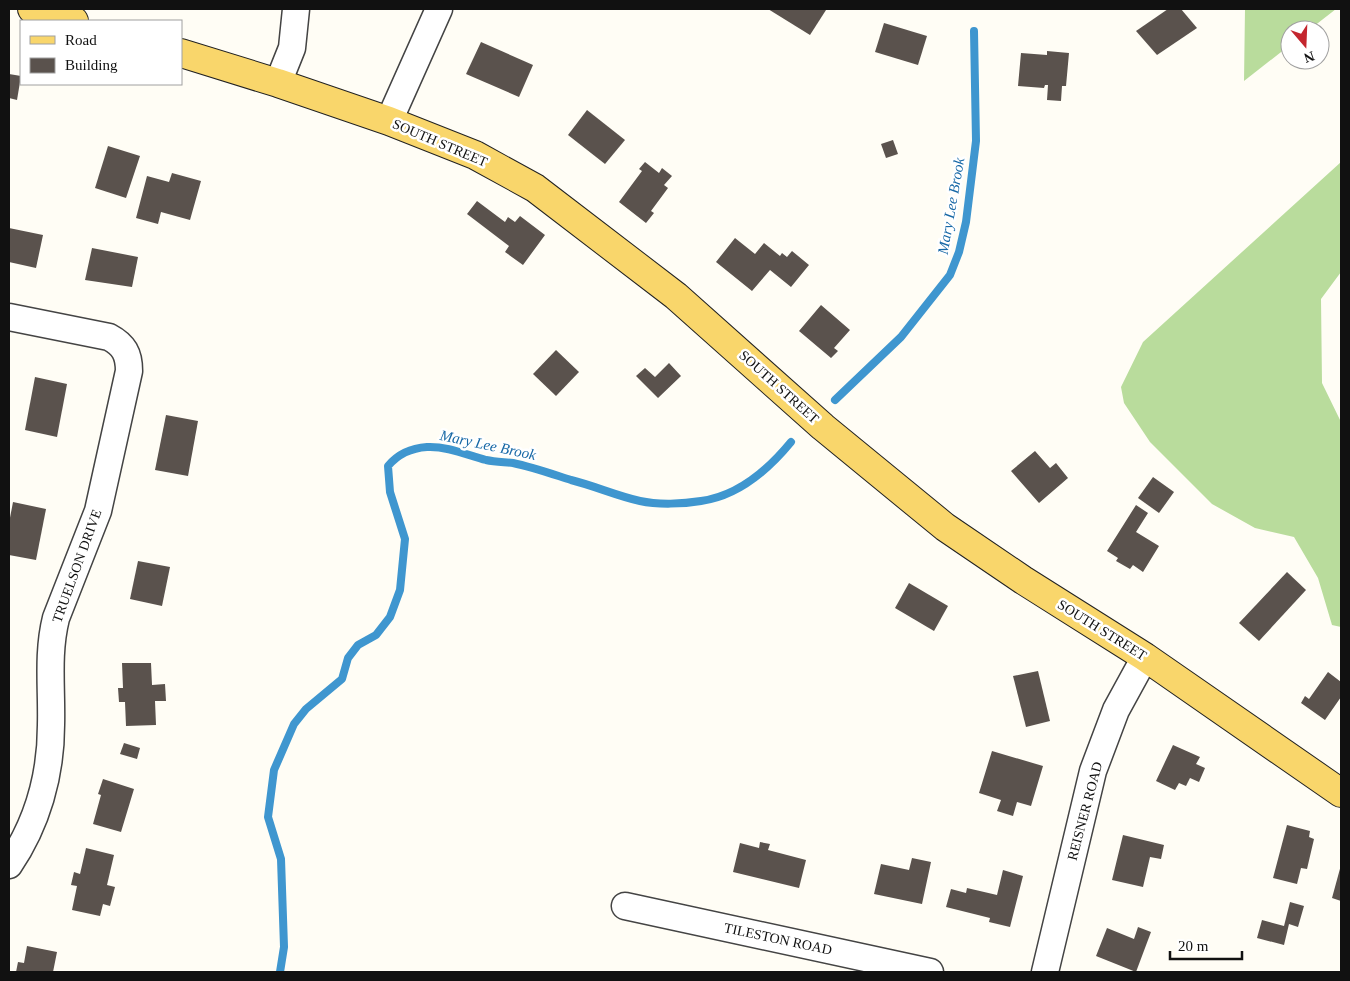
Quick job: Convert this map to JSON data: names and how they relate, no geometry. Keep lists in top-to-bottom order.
{
  "streets": {
    "main road": ["SOUTH STREET"],
    "street": ["TRUELSON DRIVE", "REISNER ROAD", "TILESTON ROAD"]
  },
  "crossings": [
    ["SOUTH STREET", "REISNER ROAD"]
  ],
  "water": ["Mary Lee Brook"],
  "legend": ["Road", "Building"],
  "scale_bar": "20 m",
  "north": "bottom"
}
